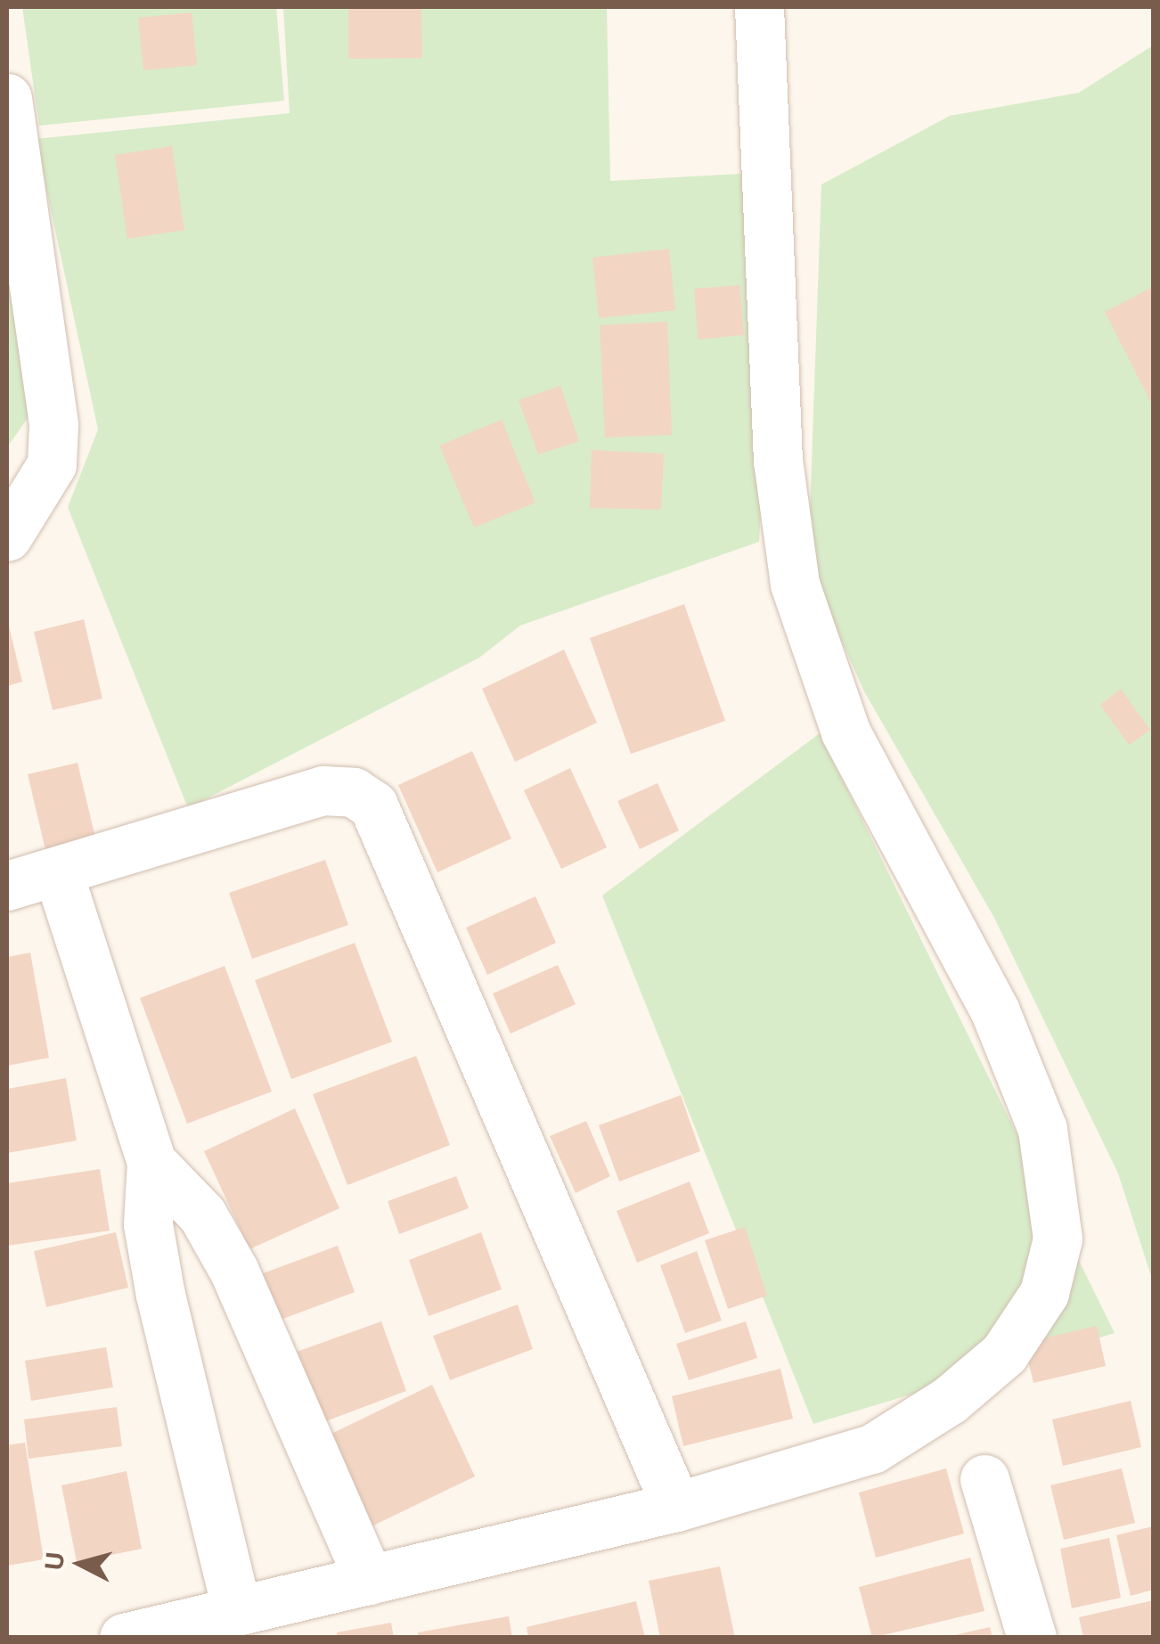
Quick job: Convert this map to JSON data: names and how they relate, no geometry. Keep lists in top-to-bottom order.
{
  "north": "left"
}
